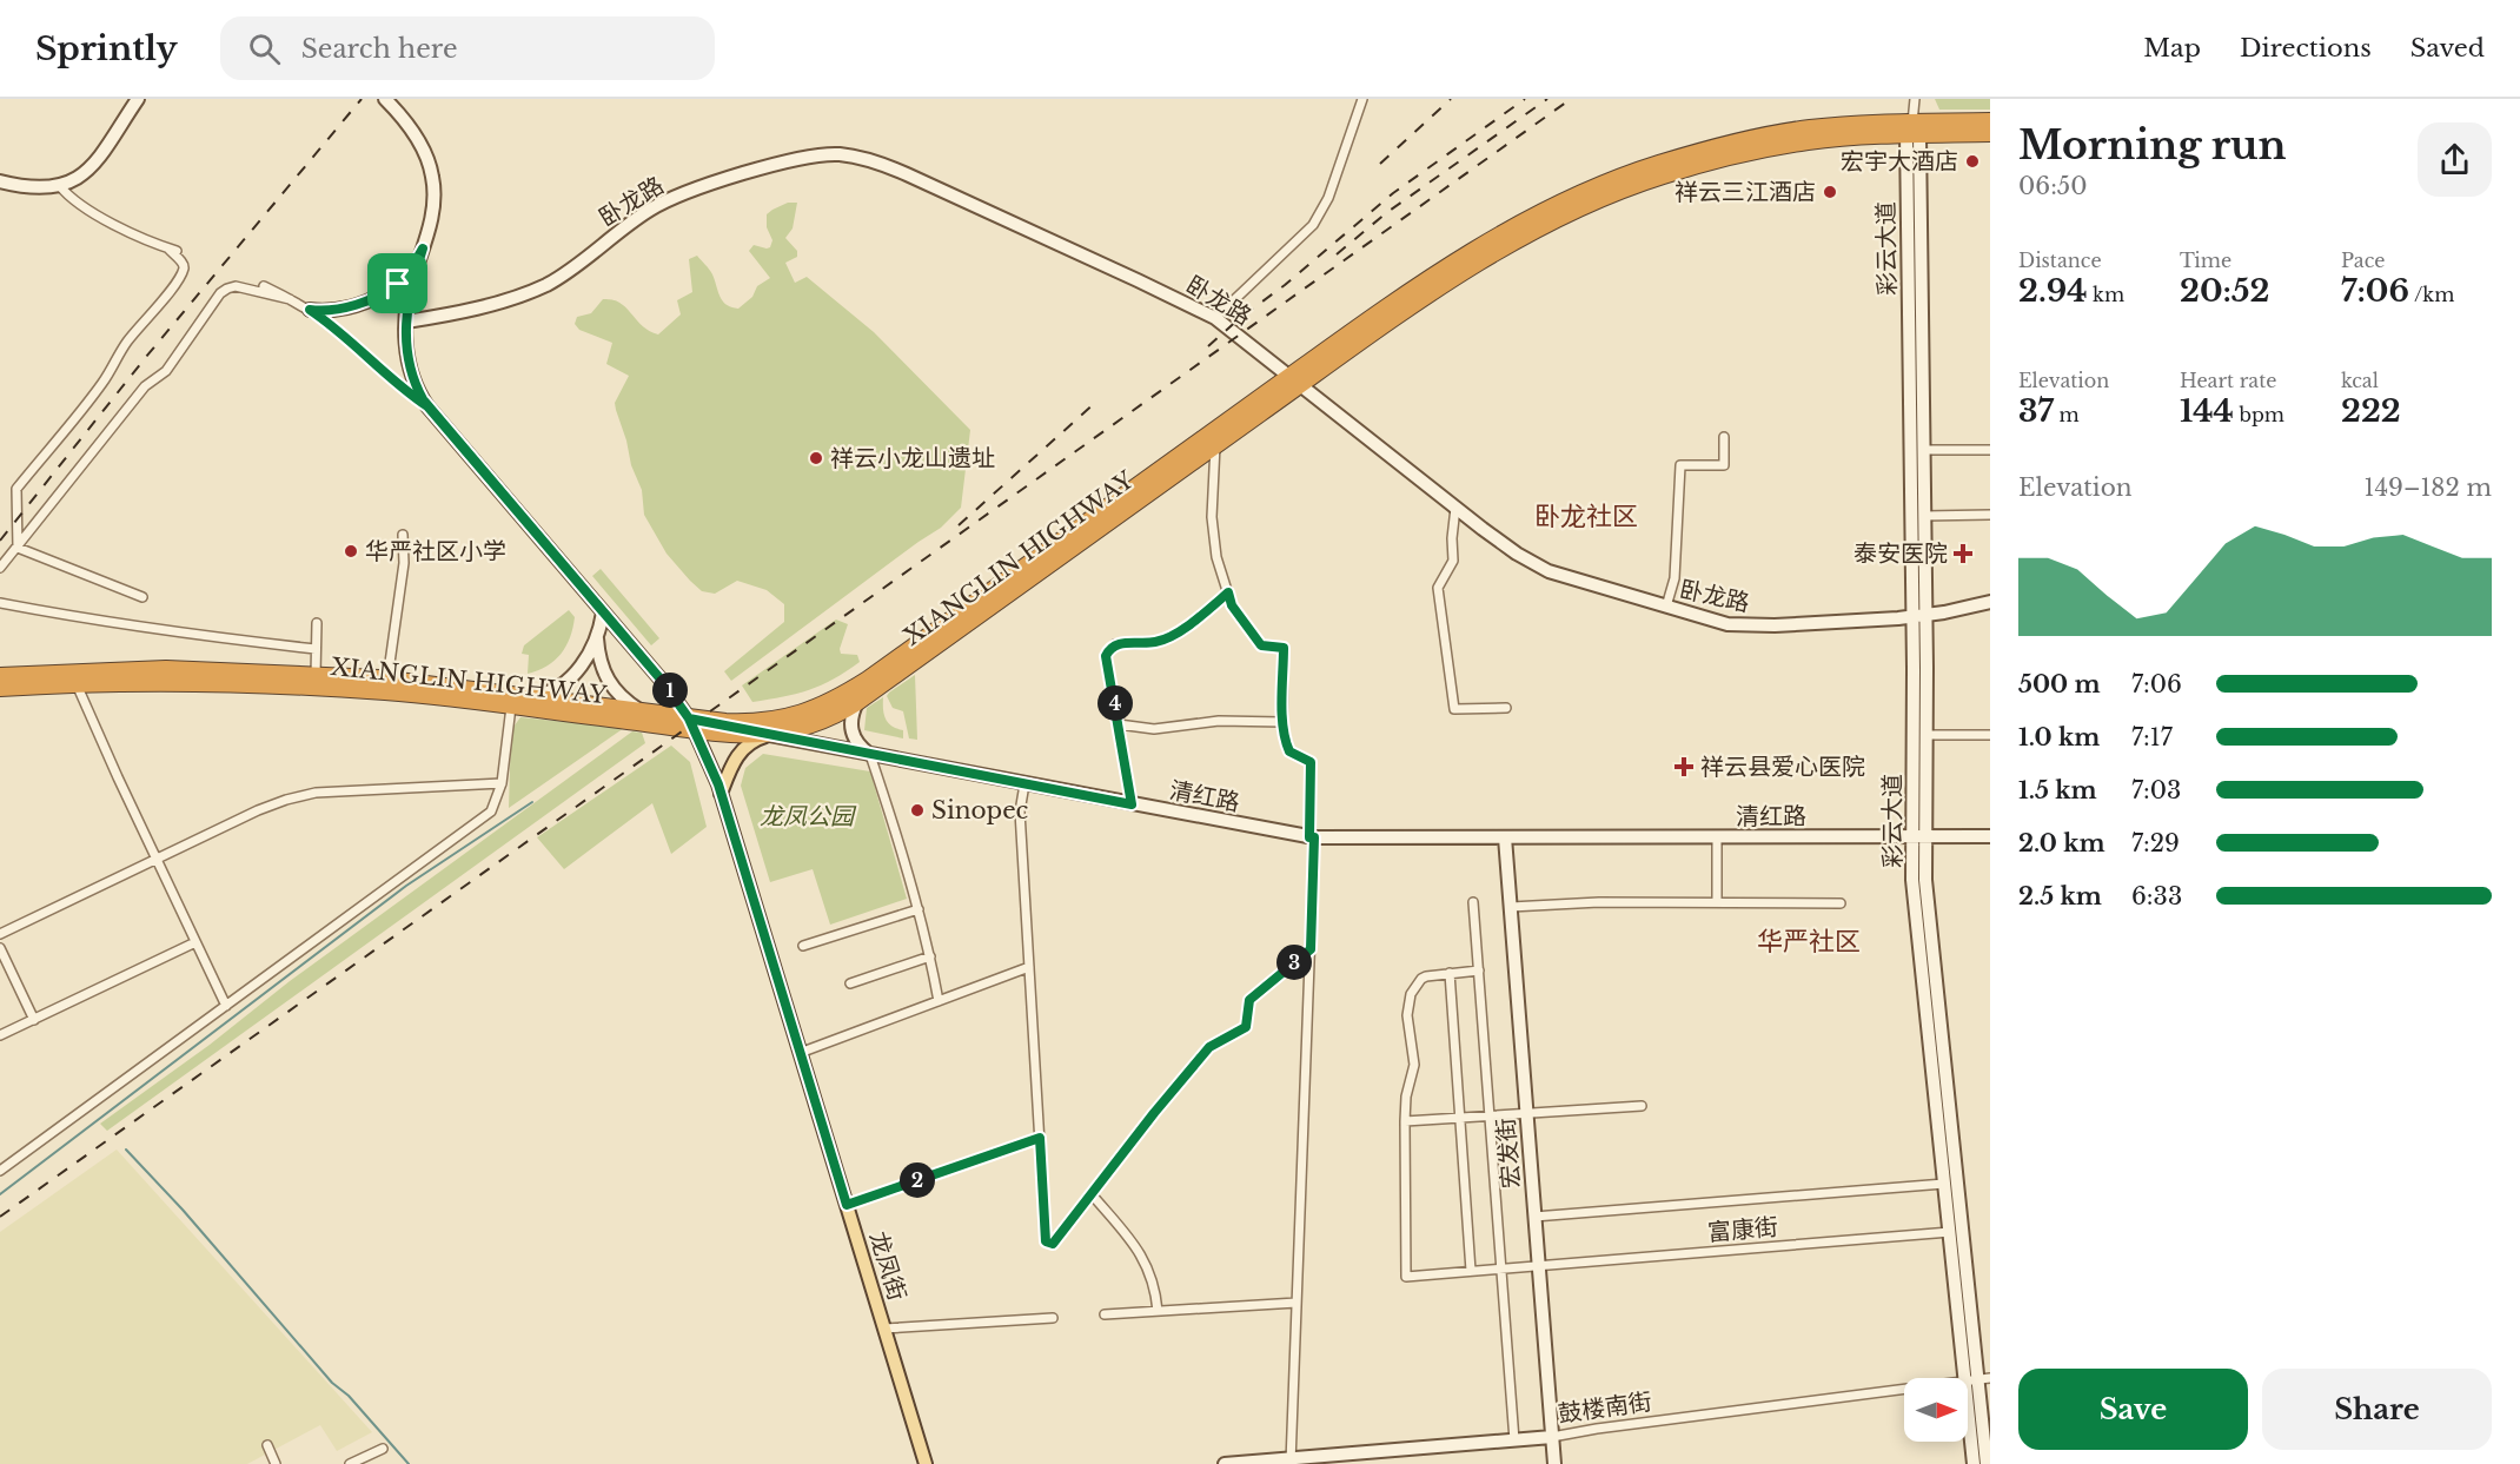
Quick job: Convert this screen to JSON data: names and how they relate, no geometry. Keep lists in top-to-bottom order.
{
  "streets": {
    "highway": ["XIANGLIN HIGHWAY"],
    "main road": [
      "卧龙路",
      "彩云大道",
      "清红路",
      "宏发街",
      "龙凤街",
      "鼓楼南街"
    ],
    "street": ["富康街"]
  },
  "crossings": [
    ["卧龙路", "彩云大道"],
    ["卧龙路", "XIANGLIN HIGHWAY"],
    ["彩云大道", "XIANGLIN HIGHWAY"],
    ["彩云大道", "清红路"],
    ["彩云大道", "富康街"],
    ["彩云大道", "鼓楼南街"],
    ["XIANGLIN HIGHWAY", "清红路"],
    ["XIANGLIN HIGHWAY", "龙凤街"],
    ["清红路", "宏发街"],
    ["宏发街", "富康街"],
    ["宏发街", "鼓楼南街"]
  ],
  "districts": ["卧龙社区", "华严社区"],
  "parks": ["龙凤公园"],
  "places": {
    "other": [
      "宏宇大酒店",
      "祥云三江酒店",
      "祥云小龙山遗址",
      "华严社区小学",
      "Sinopec"
    ],
    "health": ["泰安医院", "祥云县爱心医院"]
  },
  "north": "right",
  "page": {
    "header": "Sprintly",
    "search": "Search here",
    "nav": ["Map", "Directions", "Saved"],
    "heading": ["Morning run", "06:50"],
    "stats": [
      ["Distance", "2.94 km"],
      ["Time", "20:52"],
      ["Pace", "7:06 /km"],
      ["Elevation", "37 m"],
      ["Heart rate", "144 bpm"],
      ["kcal", "222"]
    ],
    "chart": ["Elevation", "149–182 m"],
    "list": [
      {
        "name": "500 m",
        "note": "7:06"
      },
      {
        "name": "1.0 km",
        "note": "7:17"
      },
      {
        "name": "1.5 km",
        "note": "7:03"
      },
      {
        "name": "2.0 km",
        "note": "7:29"
      },
      {
        "name": "2.5 km",
        "note": "6:33"
      }
    ],
    "pins": [
      "1",
      "4",
      "3",
      "2"
    ],
    "buttons": ["Save", "Share"]
  }
}
